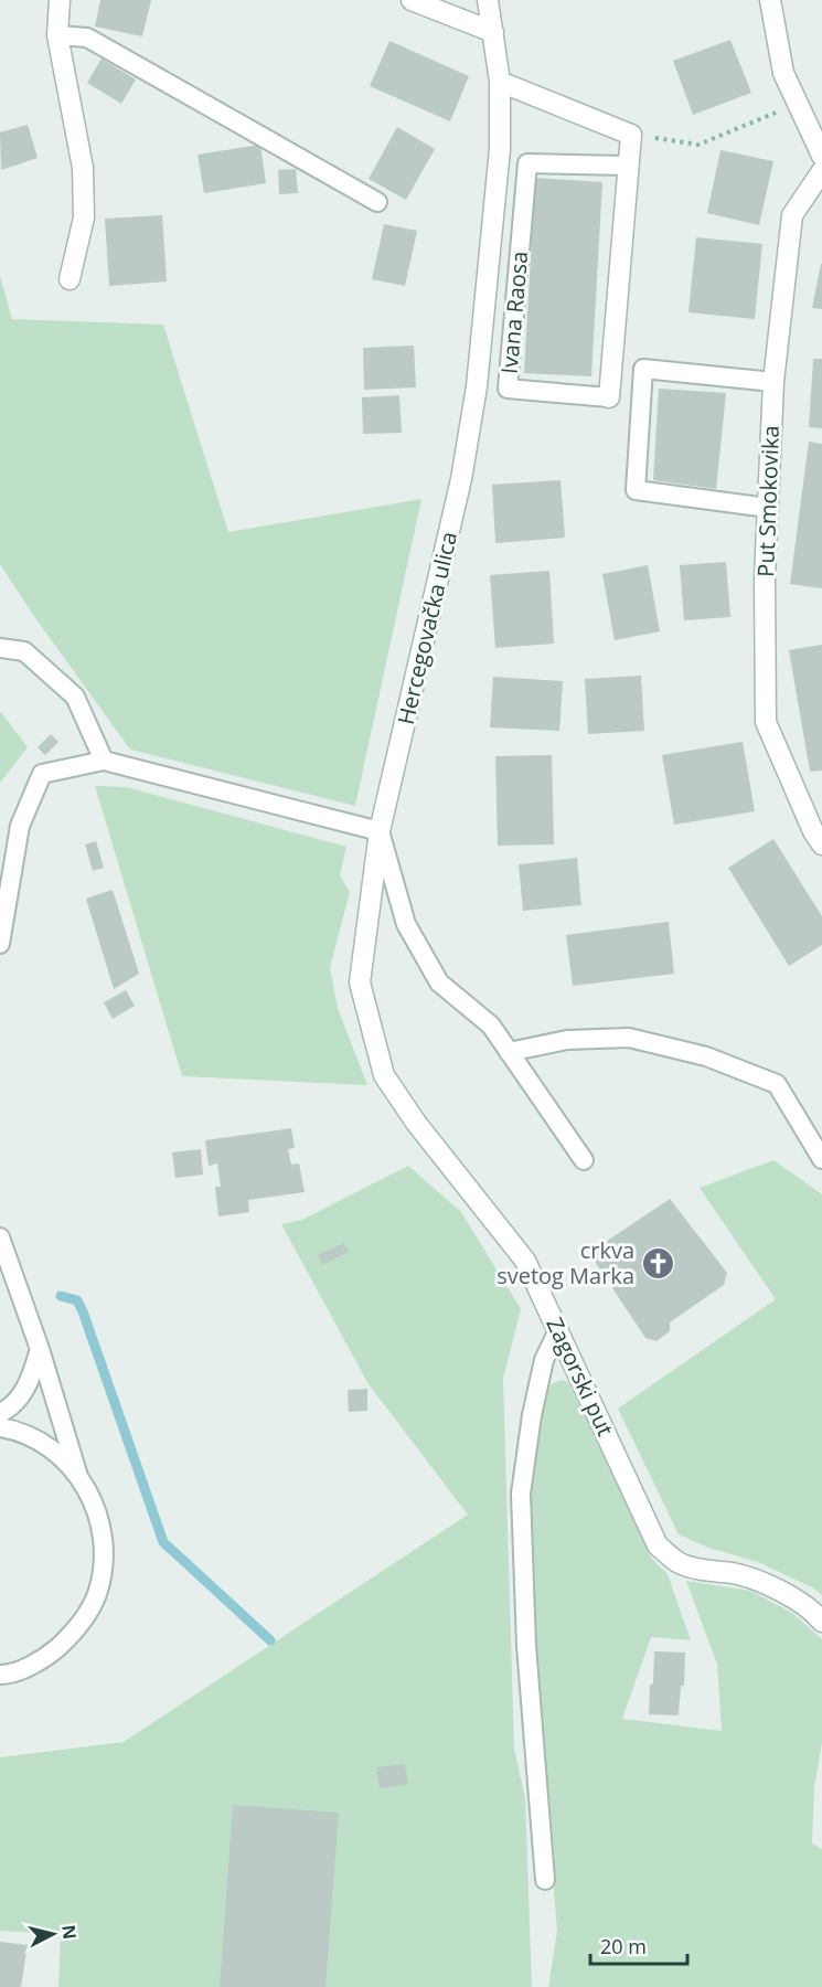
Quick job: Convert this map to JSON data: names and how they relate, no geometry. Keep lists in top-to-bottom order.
{
  "streets": {
    "street": [
      "Ivana Raosa",
      "Put Smokovika",
      "Hercegovačka ulica",
      "Zagorski put"
    ]
  },
  "crossings": [
    ["Hercegovačka ulica", "Zagorski put"]
  ],
  "places": {
    "church": ["crkva svetog Marka"]
  },
  "scale_bar": "20 m",
  "north": "right"
}
